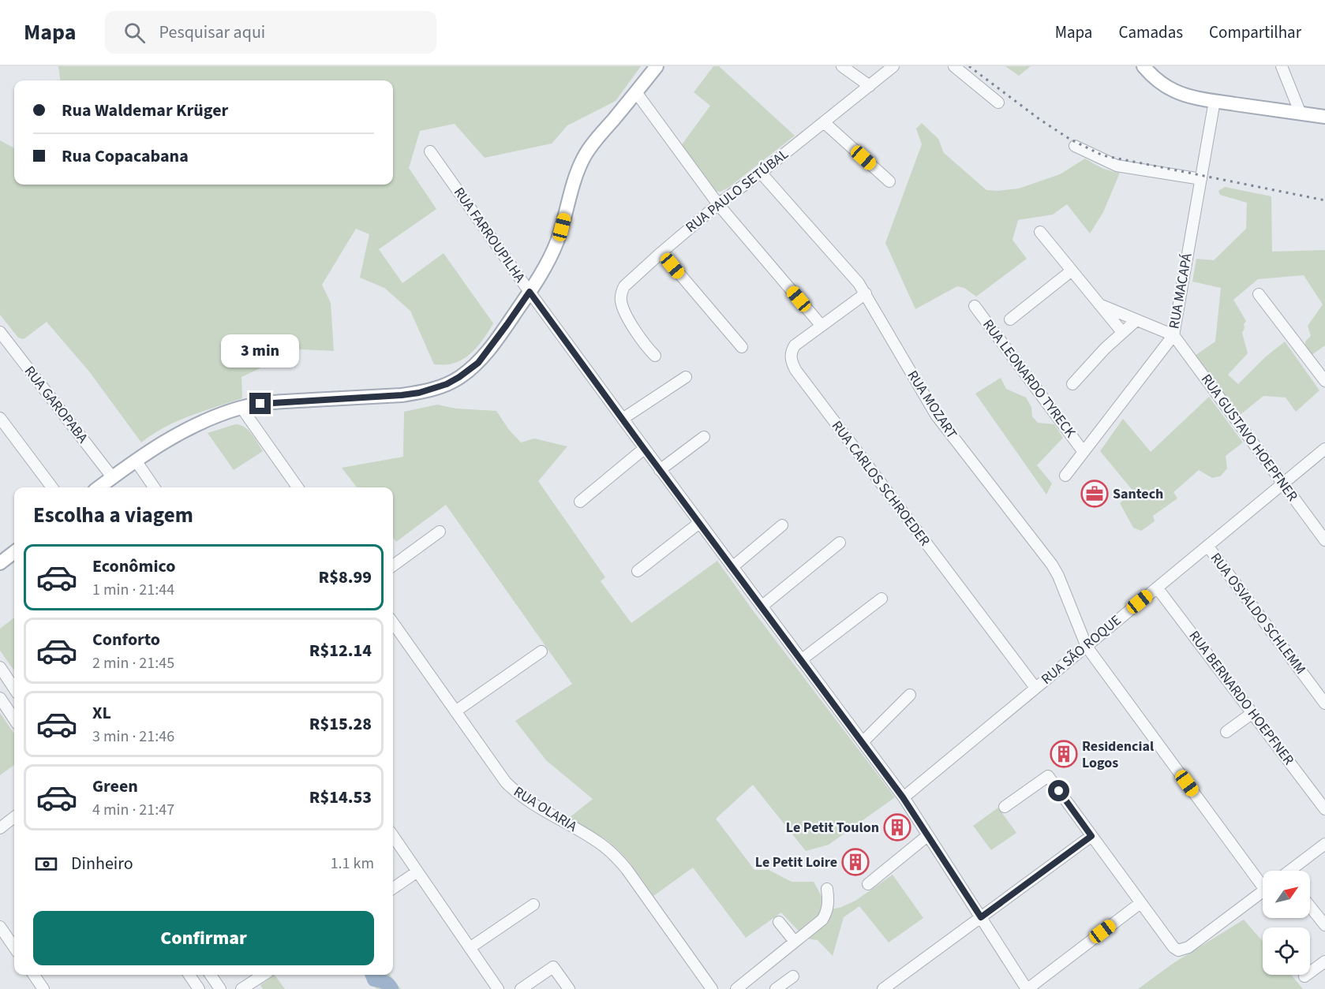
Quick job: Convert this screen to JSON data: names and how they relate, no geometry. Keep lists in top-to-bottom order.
{
  "streets": {
    "street": [
      "RUA PAULO SETÚBAL",
      "RUA FARROUPILHA",
      "RUA MACAPÁ",
      "RUA LEONARDO TYRECK",
      "RUA GAROPABA",
      "RUA MOZART",
      "RUA GUSTAVO HOEPFNER",
      "RUA CARLOS SCHROEDER",
      "RUA OSVALDO SCHLEMM",
      "RUA SÃO ROQUE",
      "RUA BERNARDO HOEPFNER",
      "RUA OLARIA"
    ]
  },
  "crossings": [
    ["RUA PAULO SETÚBAL", "RUA MOZART"],
    ["RUA FARROUPILHA", "RUA SÃO ROQUE"],
    ["RUA MACAPÁ", "RUA LEONARDO TYRECK"],
    ["RUA MACAPÁ", "RUA GUSTAVO HOEPFNER"],
    ["RUA MOZART", "RUA CARLOS SCHROEDER"],
    ["RUA MOZART", "RUA SÃO ROQUE"],
    ["RUA GUSTAVO HOEPFNER", "RUA SÃO ROQUE"],
    ["RUA CARLOS SCHROEDER", "RUA SÃO ROQUE"],
    ["RUA OSVALDO SCHLEMM", "RUA SÃO ROQUE"],
    ["RUA SÃO ROQUE", "RUA BERNARDO HOEPFNER"]
  ],
  "places": {
    "office": ["Santech"],
    "building": ["Residencial Logos", "Le Petit Toulon", "Le Petit Loire"]
  },
  "north": "top right",
  "page": {
    "header": "Mapa",
    "search": "Pesquisar aqui",
    "nav": ["Mapa", "Camadas", "Compartilhar"],
    "banner": ["Rua Waldemar Krüger", "Rua Copacabana"],
    "bubble": "3 min",
    "heading": "Escolha a viagem",
    "list": [
      {
        "name": "Econômico",
        "note": "1 min · 21:44",
        "value": "R$8.99"
      },
      {
        "name": "Conforto",
        "note": "2 min · 21:45",
        "value": "R$12.14"
      },
      {
        "name": "XL",
        "note": "3 min · 21:46",
        "value": "R$15.28"
      },
      {
        "name": "Green",
        "note": "4 min · 21:47",
        "value": "R$14.53"
      }
    ],
    "pay": ["Dinheiro", "1.1 km"],
    "buttons": "Confirmar"
  }
}
